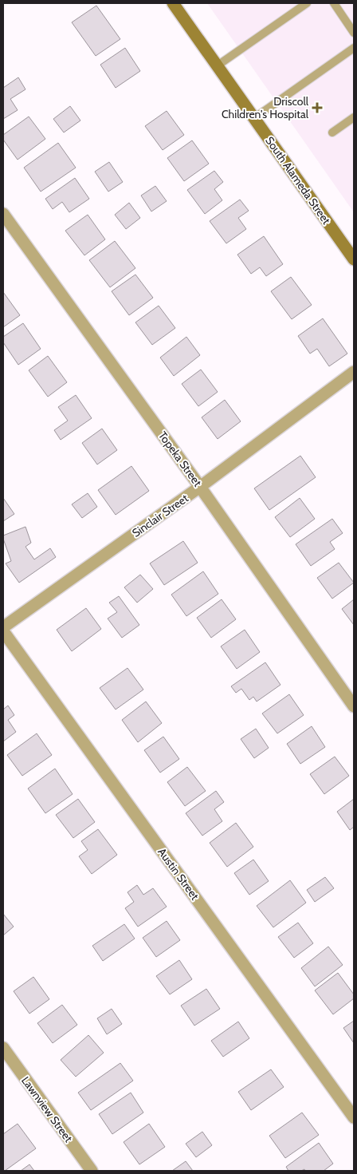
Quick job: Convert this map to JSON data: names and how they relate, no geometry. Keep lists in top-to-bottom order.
{
  "streets": {
    "main road": ["South Alameda Street"],
    "street": [
      "Topeka Street",
      "Sinclair Street",
      "Austin Street",
      "Lawnview Street"
    ]
  },
  "crossings": [
    ["Topeka Street", "Sinclair Street"]
  ],
  "places": {
    "health": ["Driscoll Children's Hospital"]
  }
}
